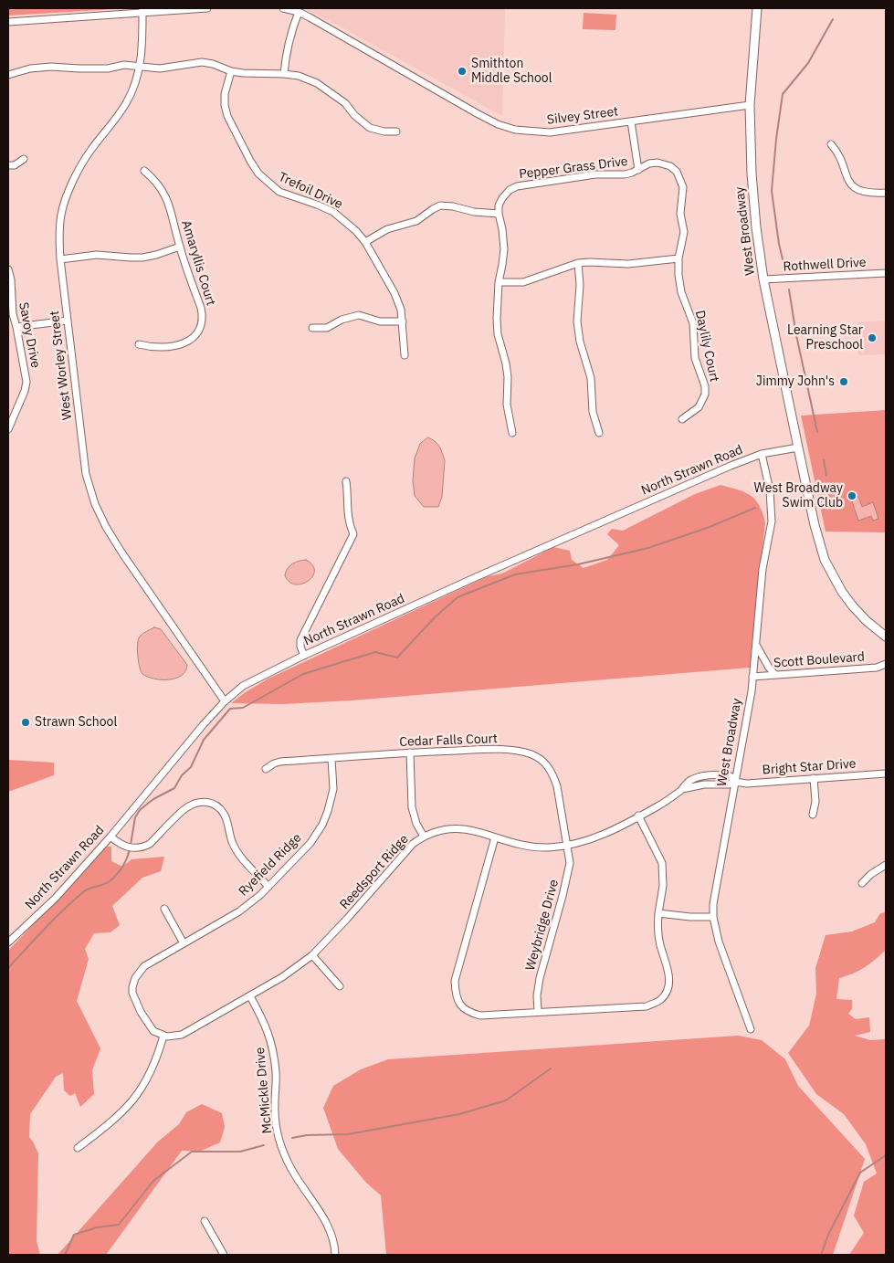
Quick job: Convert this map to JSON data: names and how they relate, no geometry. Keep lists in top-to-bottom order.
{
  "streets": {
    "main road": ["West Broadway"],
    "street": [
      "Silvey Street",
      "Pepper Grass Drive",
      "Trefoil Drive",
      "Amaryllis Court",
      "Rothwell Drive",
      "Savoy Drive",
      "Daylily Court",
      "West Worley Street",
      "North Strawn Road",
      "Scott Boulevard",
      "Cedar Falls Court",
      "Bright Star Drive",
      "Ryefield Ridge",
      "Reedsport Ridge",
      "Weybridge Drive",
      "McMickle Drive"
    ]
  },
  "crossings": [
    ["Silvey Street", "West Broadway"],
    ["Pepper Grass Drive", "Daylily Court"],
    ["West Broadway", "Rothwell Drive"],
    ["West Broadway", "North Strawn Road"],
    ["West Broadway", "Scott Boulevard"],
    ["West Broadway", "Bright Star Drive"],
    ["West Broadway", "Reedsport Ridge"],
    ["West Worley Street", "North Strawn Road"],
    ["Cedar Falls Court", "Ryefield Ridge"],
    ["Cedar Falls Court", "Reedsport Ridge"],
    ["Cedar Falls Court", "Weybridge Drive"],
    ["Bright Star Drive", "Reedsport Ridge"],
    ["Ryefield Ridge", "Reedsport Ridge"],
    ["Reedsport Ridge", "Weybridge Drive"],
    ["Reedsport Ridge", "McMickle Drive"]
  ],
  "places": [
    "Smithton Middle School",
    "Learning Star Preschool",
    "Jimmy John's",
    "West Broadway Swim Club",
    "Strawn School"
  ]
}
